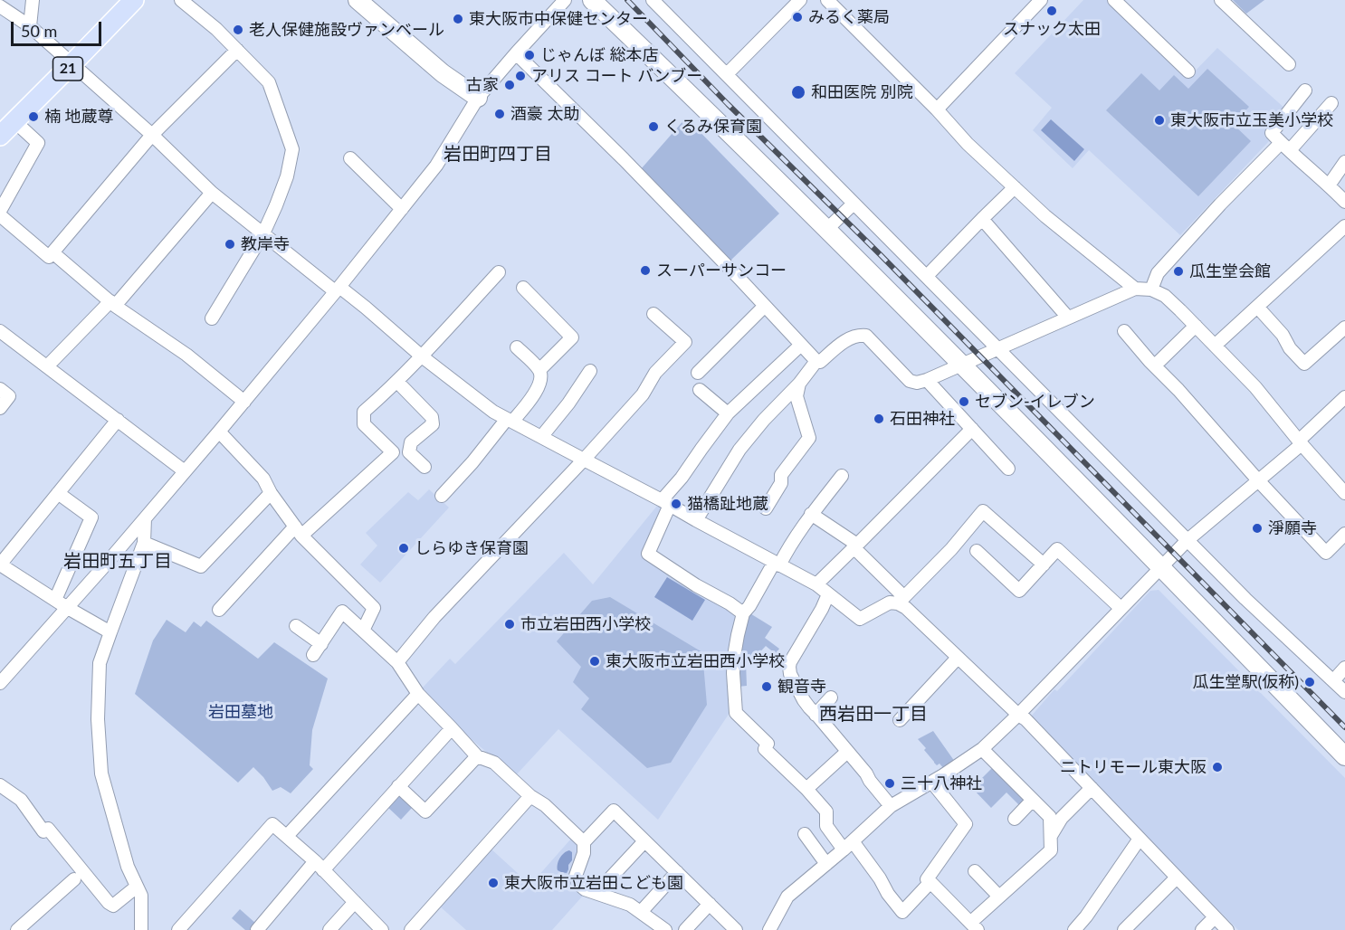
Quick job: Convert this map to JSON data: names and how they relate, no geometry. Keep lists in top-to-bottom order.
{
  "streets": {
    "main road": ["21"]
  },
  "districts": ["岩田町四丁目", "岩田町五丁目", "西岩田一丁目"],
  "parks": ["岩田墓地"],
  "places": [
    "スナック太田",
    "みるく薬局",
    "東大阪市中保健センター",
    "老人保健施設ヴァンベール",
    "じゃんぼ 総本店",
    "アリス コート バンブー",
    "古家",
    "和田医院 別院",
    "酒豪 太助",
    "楠 地蔵尊",
    "東大阪市立玉美小学校",
    "くるみ保育園",
    "教岸寺",
    "スーパーサンコー",
    "瓜生堂会館",
    "セブン-イレブン",
    "石田神社",
    "猫橋趾地蔵",
    "淨願寺",
    "しらゆき保育園",
    "市立岩田西小学校",
    "東大阪市立岩田西小学校",
    "瓜生堂駅(仮称)",
    "観音寺",
    "ニトリモール東大阪",
    "三十八神社",
    "東大阪市立岩田こども園"
  ],
  "scale_bar": "50 m"
}
